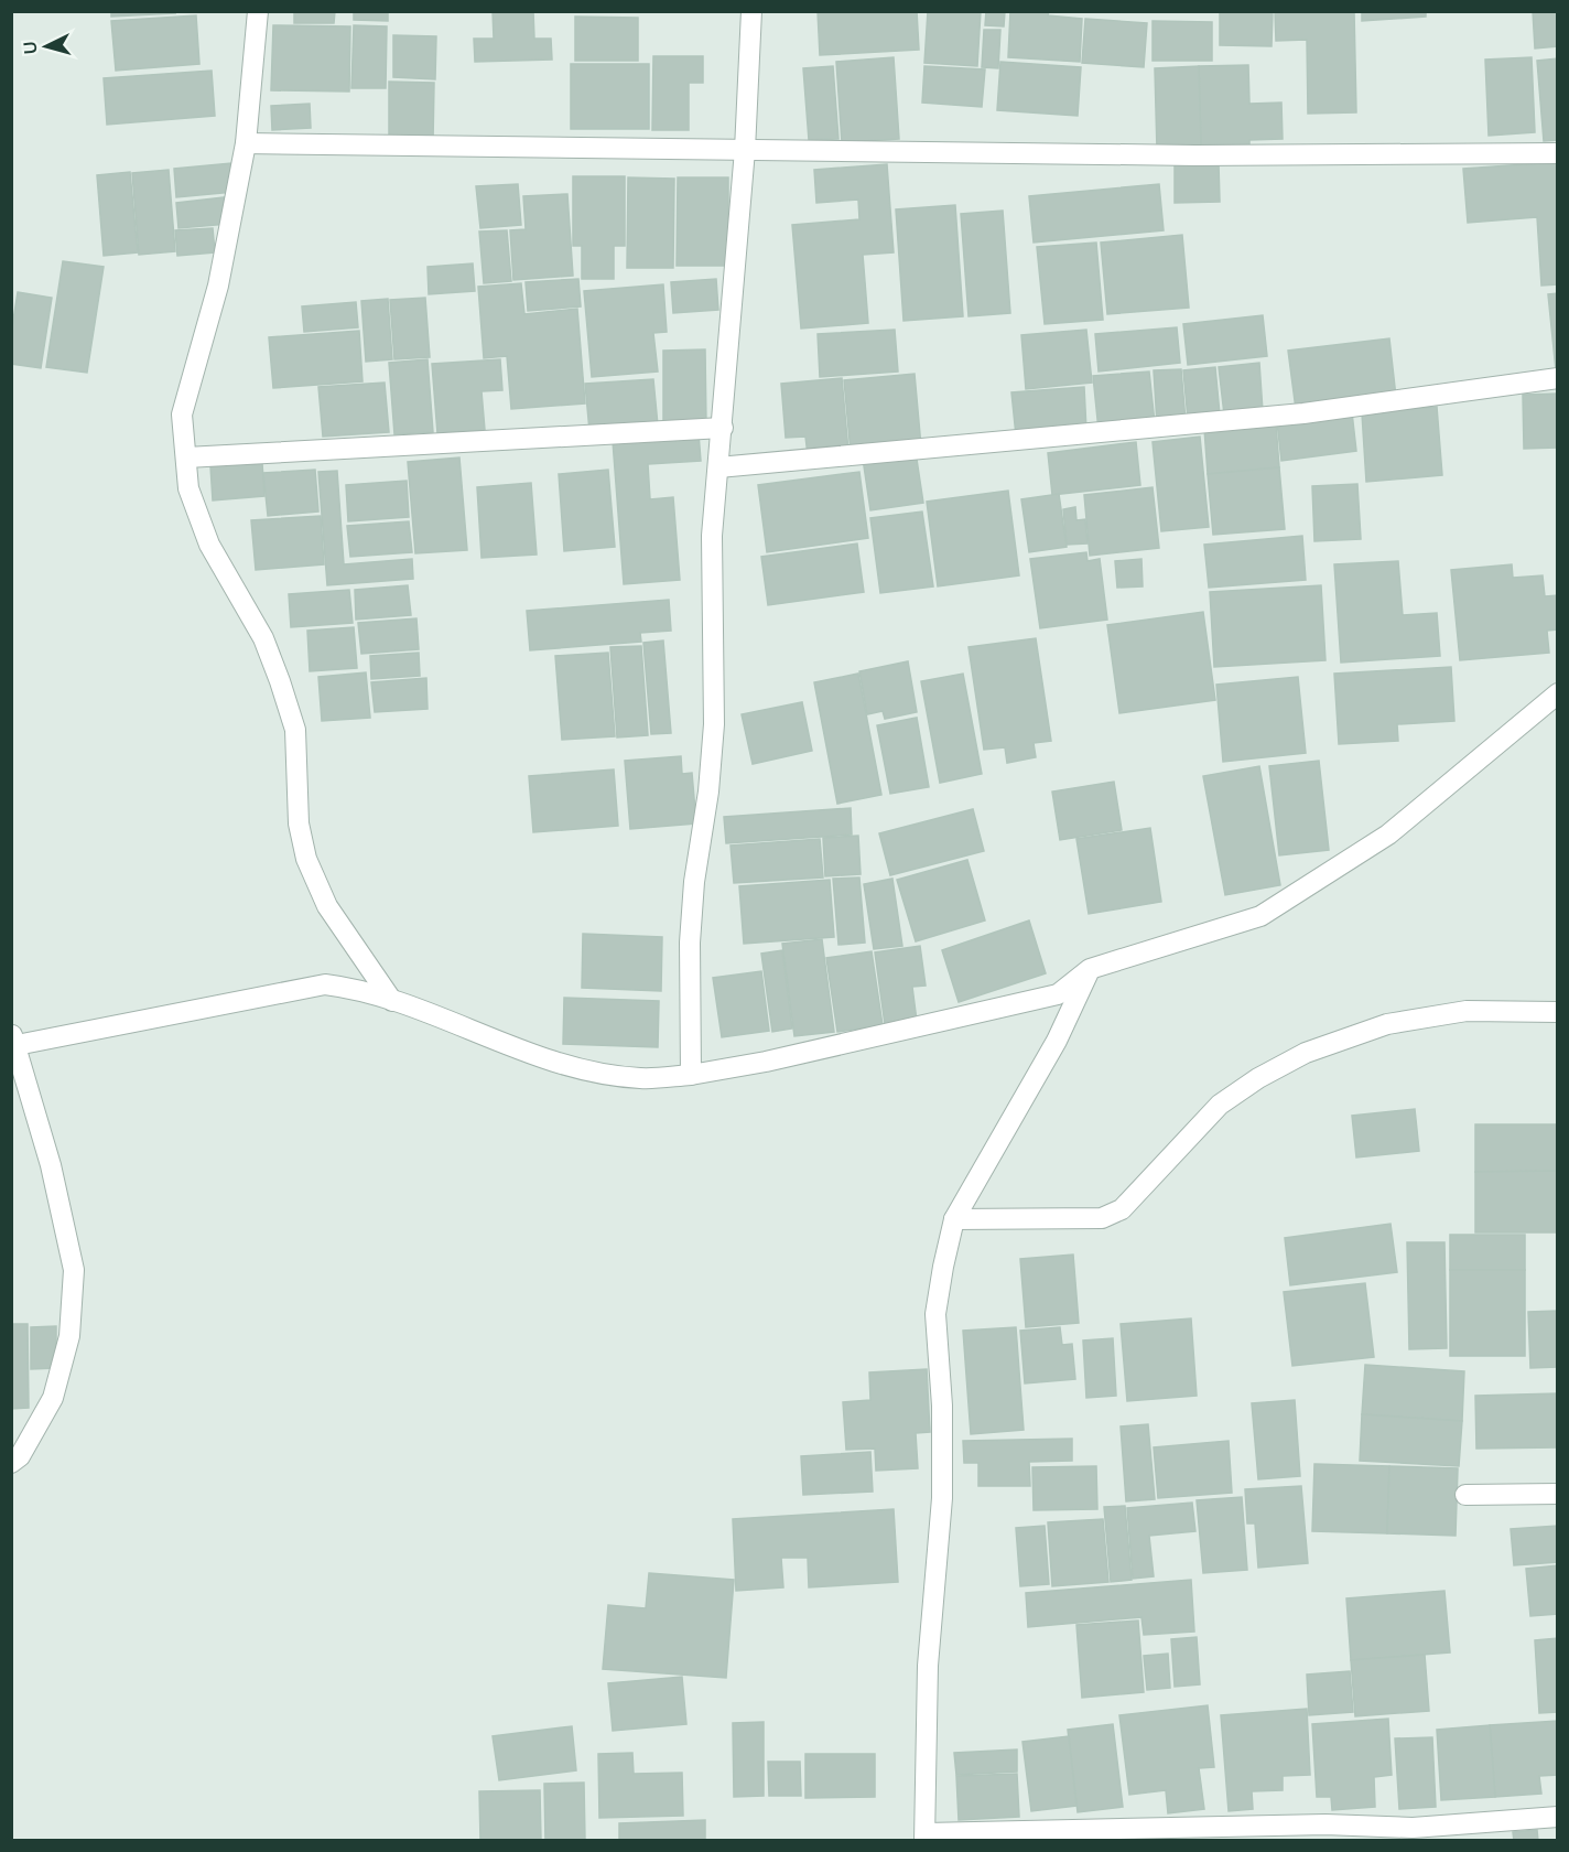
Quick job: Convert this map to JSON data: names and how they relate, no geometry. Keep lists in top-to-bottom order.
{
  "north": "left"
}
